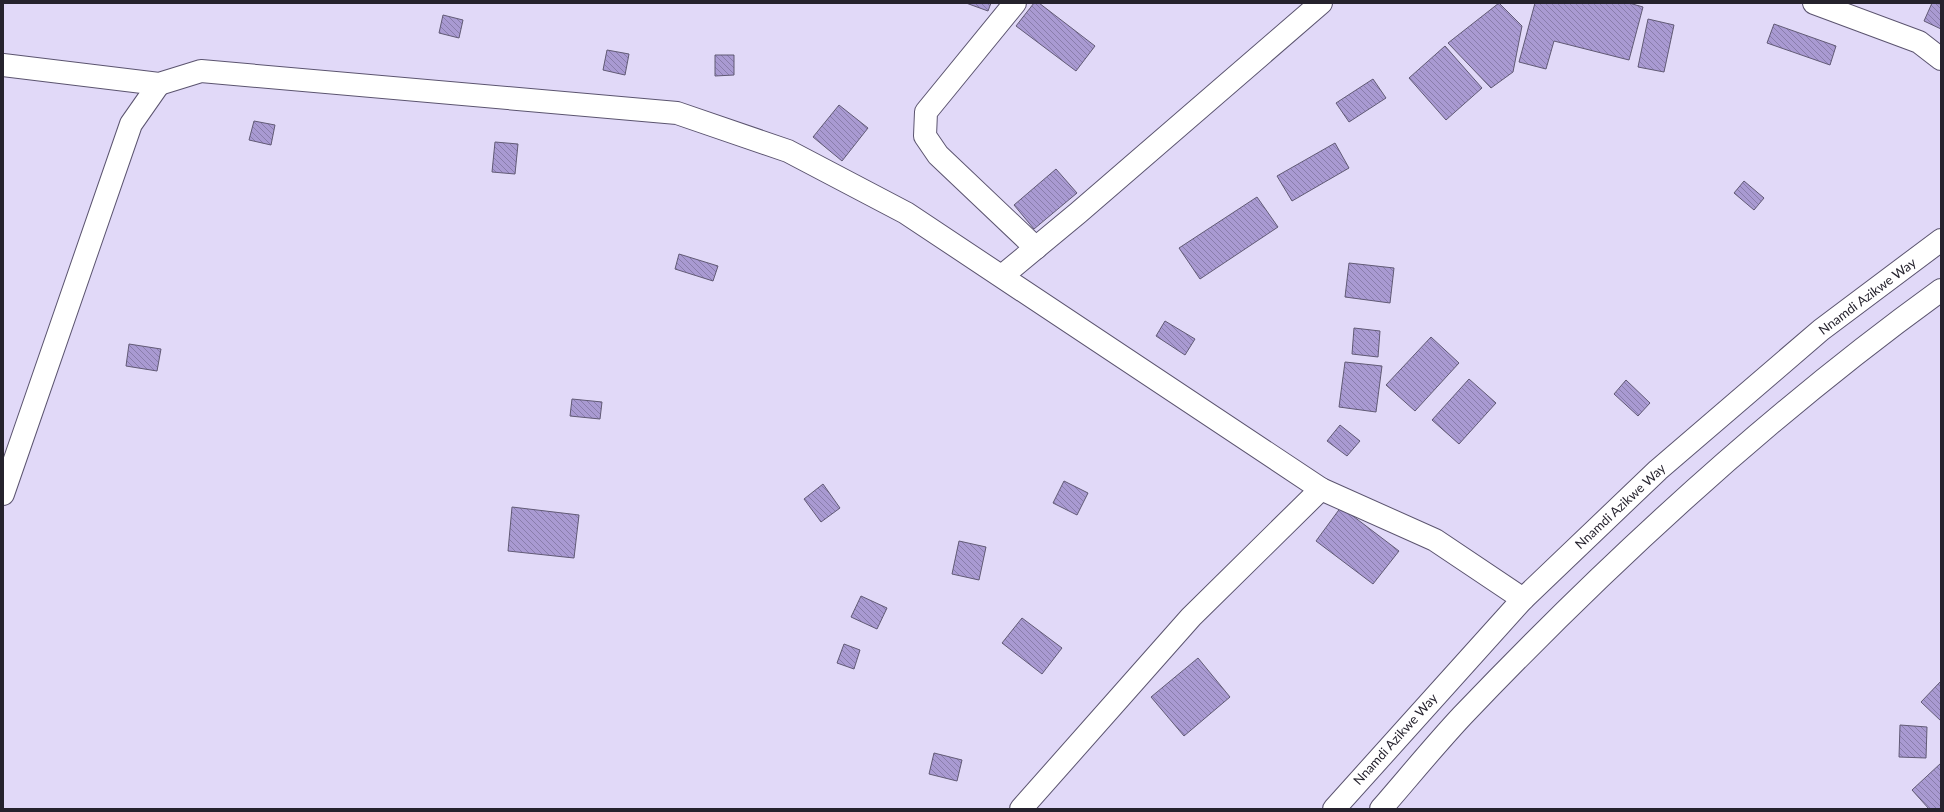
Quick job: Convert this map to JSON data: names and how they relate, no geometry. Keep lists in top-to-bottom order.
{
  "streets": {
    "main road": ["Nnamdi Azikwe Way"]
  }
}
